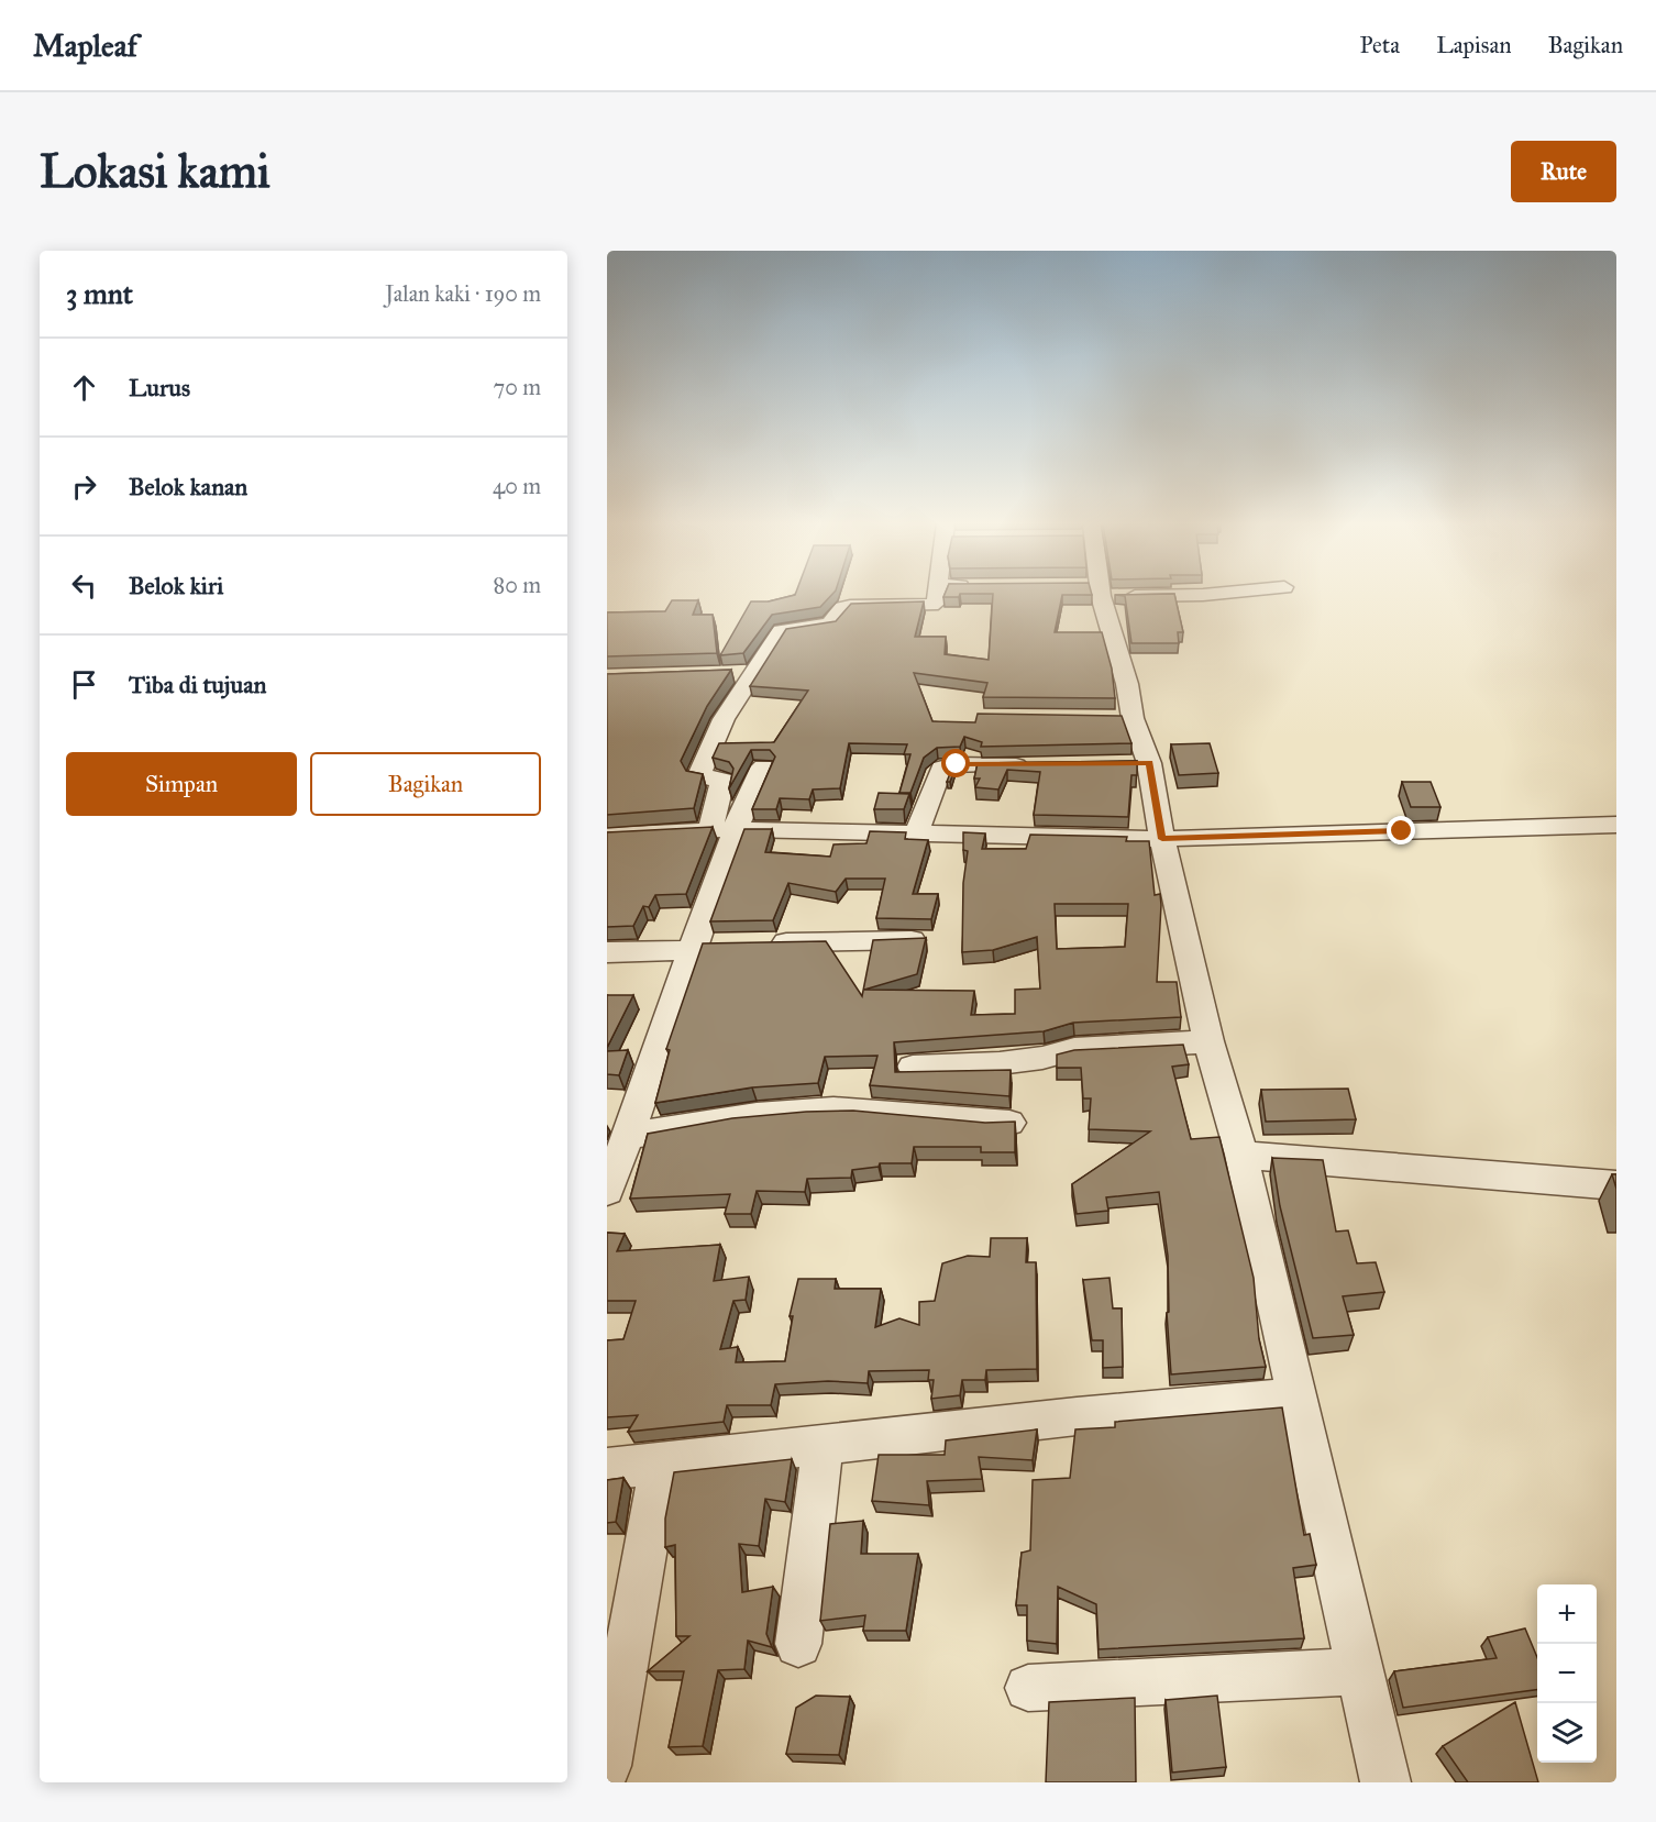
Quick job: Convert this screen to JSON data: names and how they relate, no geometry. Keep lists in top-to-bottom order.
{
  "page": {
    "header": "Mapleaf",
    "nav": ["Peta", "Lapisan", "Bagikan"],
    "buttons": [
      "Rute",
      ["Simpan", "Bagikan"]
    ],
    "title": "Lokasi kami",
    "heading": ["3 mnt", "Jalan kaki · 190 m"],
    "list": [
      ["Lurus", "70 m"],
      ["Belok kanan", "40 m"],
      ["Belok kiri", "80 m"],
      "Tiba di tujuan"
    ],
    "map_buttons": ["+", "−"]
  }
}
